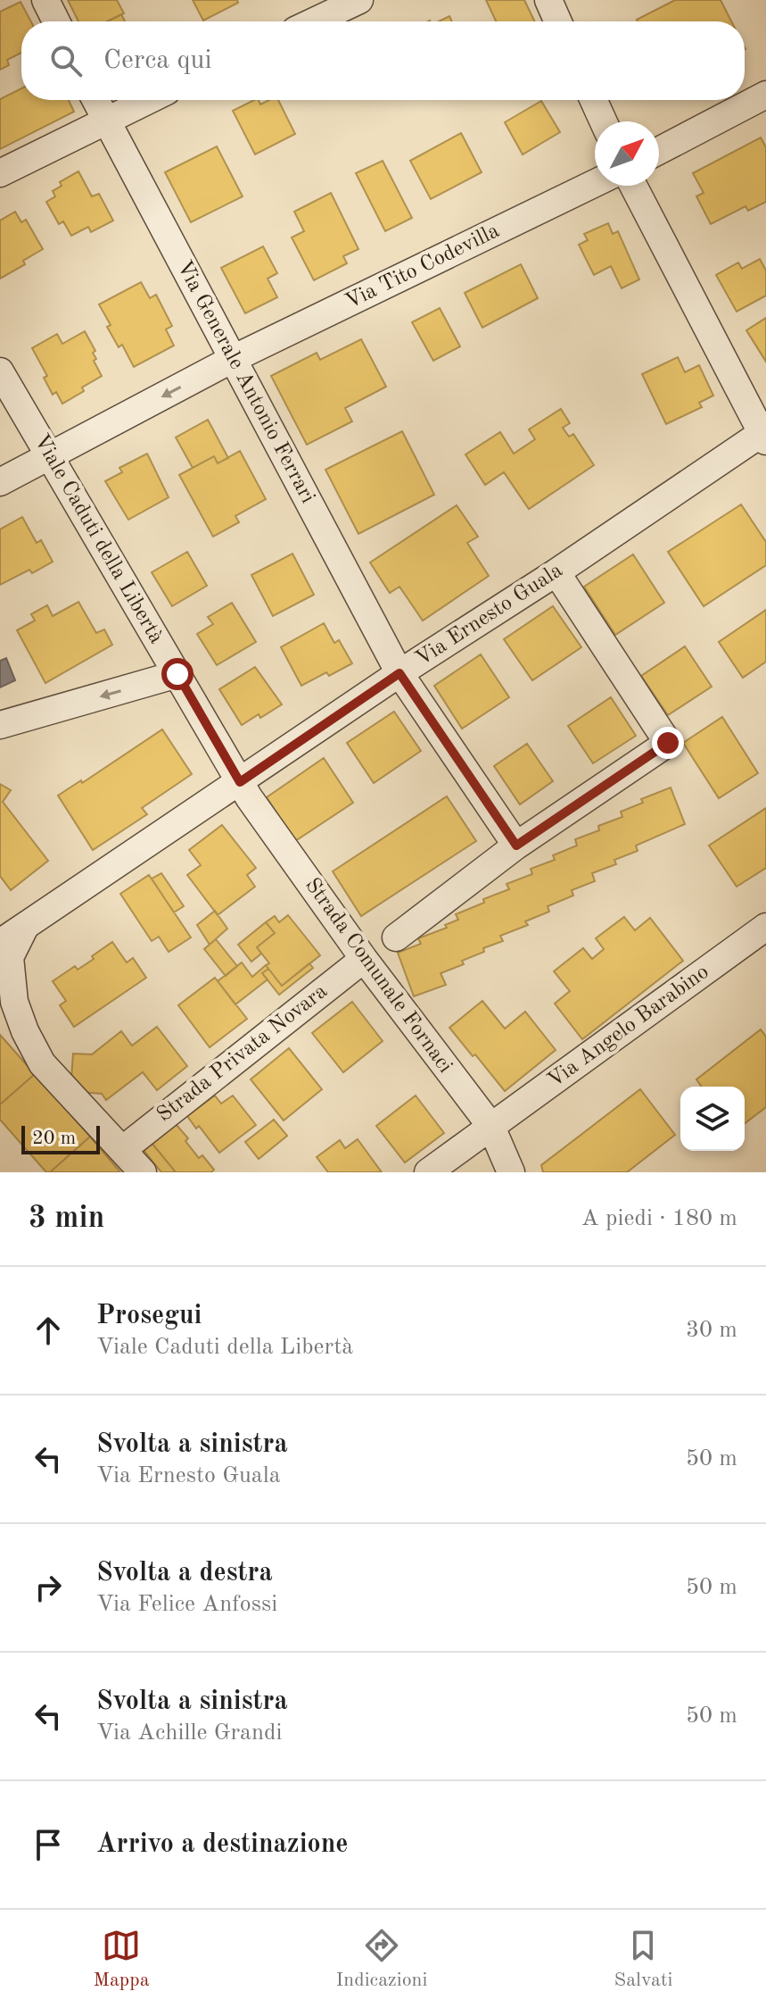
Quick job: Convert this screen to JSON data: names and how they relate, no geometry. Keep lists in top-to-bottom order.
{
  "streets": {
    "street": [
      "Via Tito Codevilla",
      "Via Generale Antonio Ferrari",
      "Viale Caduti della Libertà",
      "Via Ernesto Guala",
      "Strada Comunale Fornaci",
      "Via Angelo Barabino",
      "Strada Privata Novara"
    ]
  },
  "crossings": [
    ["Via Tito Codevilla", "Via Generale Antonio Ferrari"],
    ["Via Tito Codevilla", "Viale Caduti della Libertà"],
    ["Via Generale Antonio Ferrari", "Via Ernesto Guala"],
    ["Viale Caduti della Libertà", "Via Ernesto Guala"],
    ["Viale Caduti della Libertà", "Strada Comunale Fornaci"],
    ["Via Ernesto Guala", "Strada Comunale Fornaci"],
    ["Strada Comunale Fornaci", "Via Angelo Barabino"],
    ["Strada Comunale Fornaci", "Strada Privata Novara"]
  ],
  "scale_bar": "20 m",
  "north": "top right",
  "page": {
    "search": "Cerca qui",
    "scale": "20 m",
    "heading": ["3 min", "A piedi · 180 m"],
    "list": [
      ["Prosegui", "Viale Caduti della Libertà", "30 m"],
      ["Svolta a sinistra", "Via Ernesto Guala", "50 m"],
      ["Svolta a destra", "Via Felice Anfossi", "50 m"],
      ["Svolta a sinistra", "Via Achille Grandi", "50 m"],
      "Arrivo a destinazione"
    ],
    "nav": ["Mappa", "Indicazioni", "Salvati"]
  }
}
